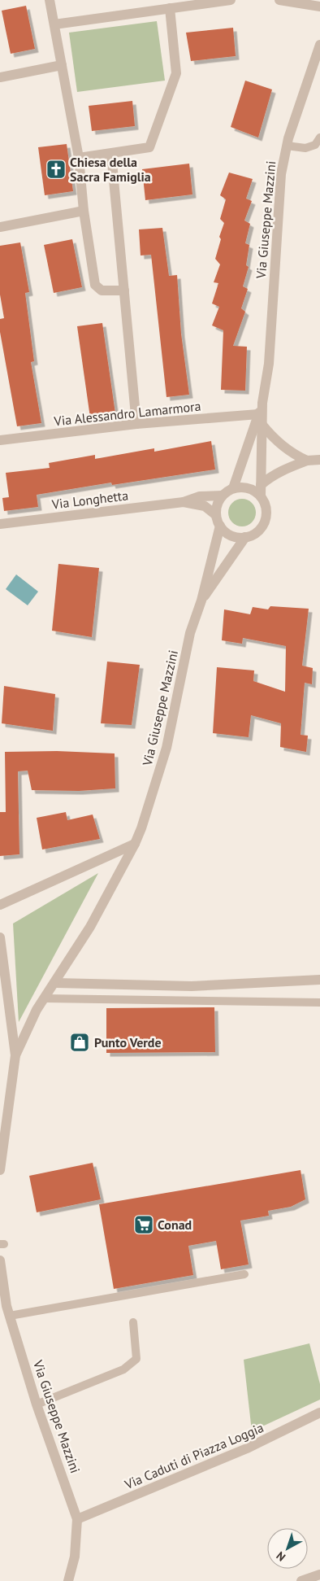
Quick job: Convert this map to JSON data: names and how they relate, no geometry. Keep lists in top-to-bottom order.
{
  "streets": {
    "street": [
      "Via Giuseppe Mazzini",
      "Via Alessandro Lamarmora",
      "Via Longhetta",
      "Via Caduti di Piazza Loggia"
    ]
  },
  "crossings": [
    ["Via Giuseppe Mazzini", "Via Alessandro Lamarmora"],
    ["Via Giuseppe Mazzini", "Via Longhetta"],
    ["Via Giuseppe Mazzini", "Via Caduti di Piazza Loggia"]
  ],
  "places": {
    "church": ["Chiesa della Sacra Famiglia"],
    "shop": ["Punto Verde"],
    "supermarket": ["Conad"]
  },
  "north": "bottom left"
}
